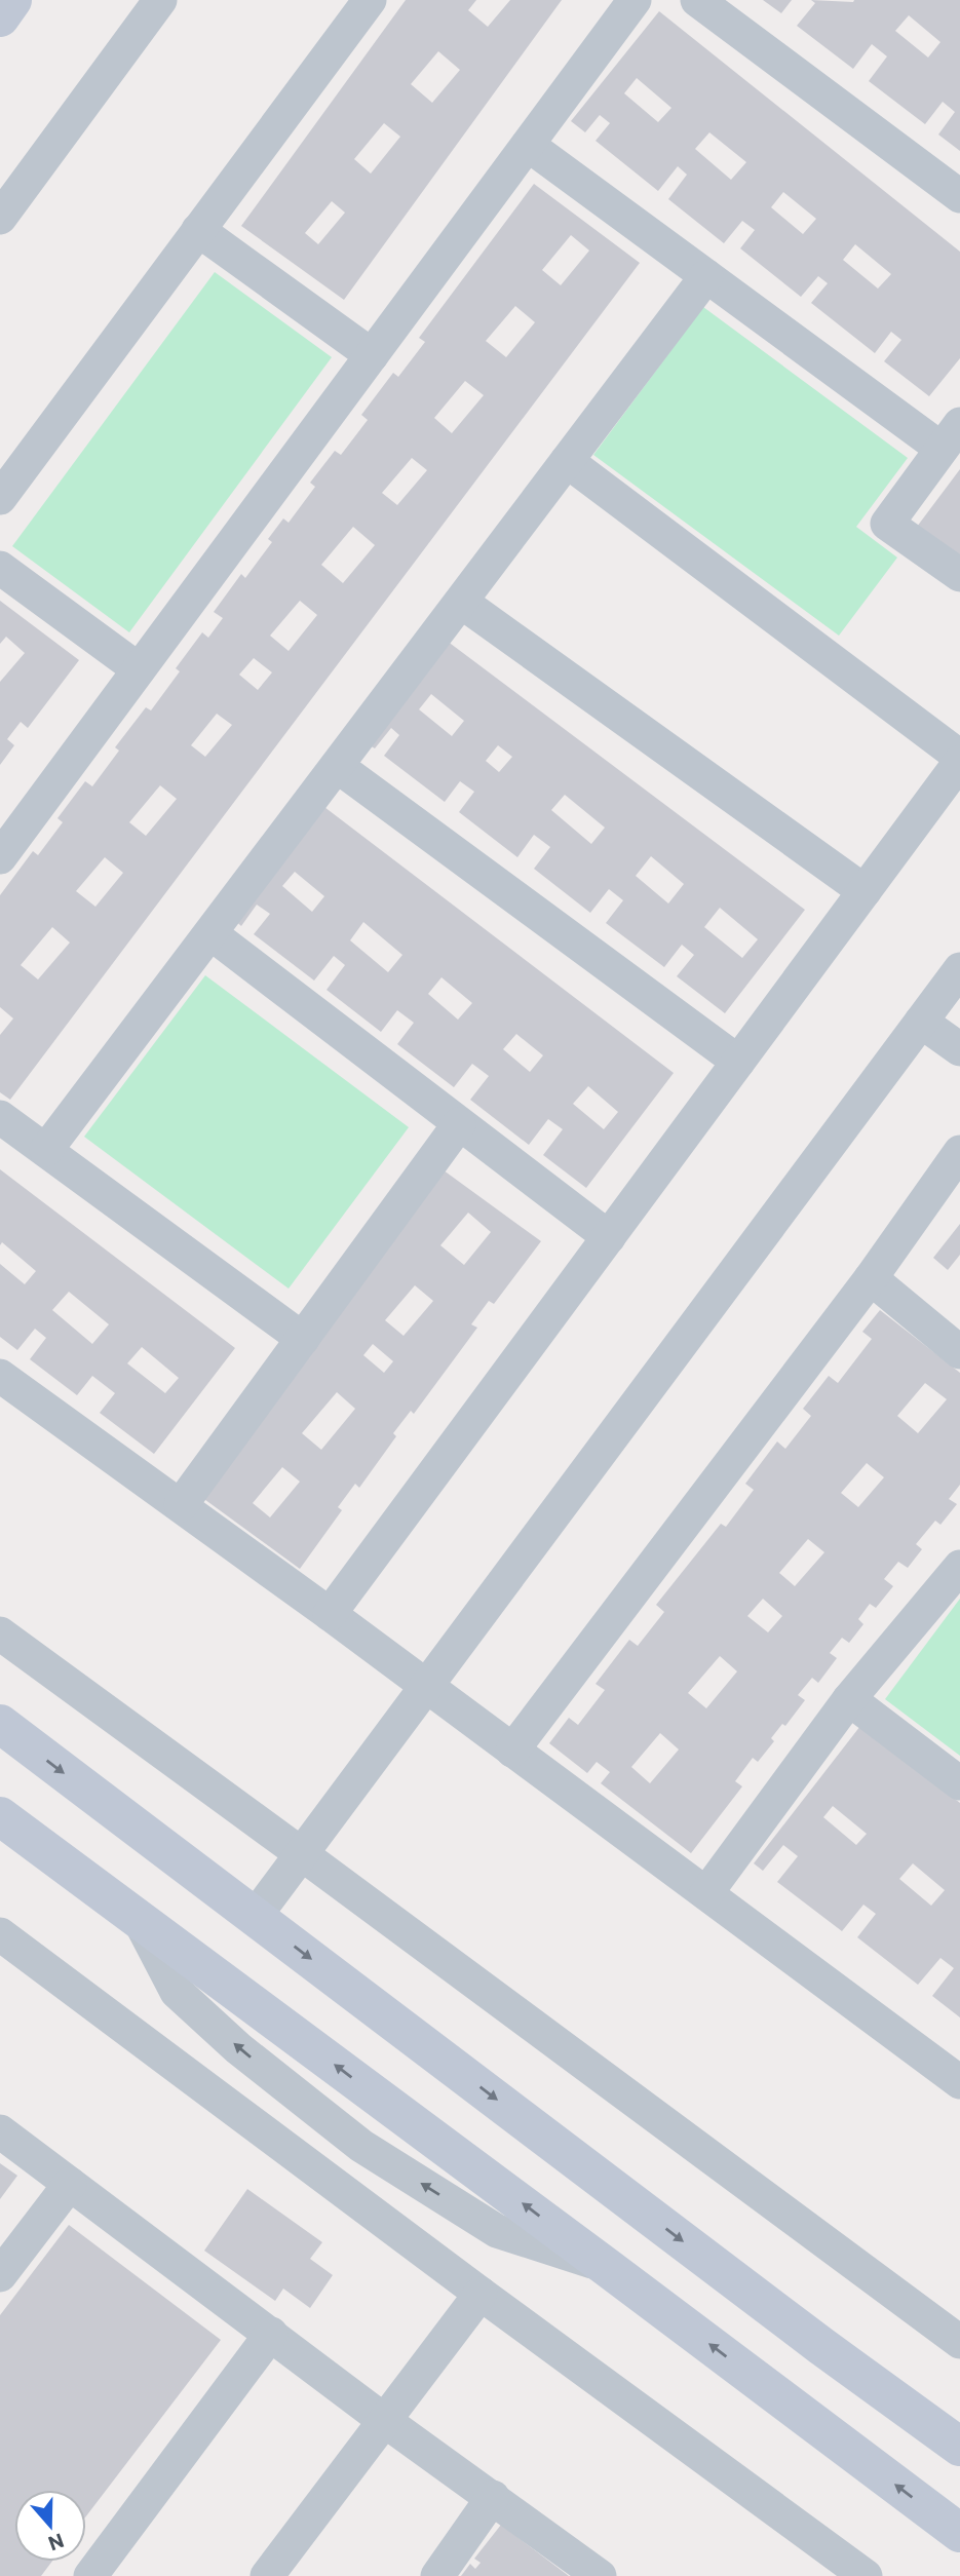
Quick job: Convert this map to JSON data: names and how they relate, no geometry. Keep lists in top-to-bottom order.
{
  "north": "bottom"
}
